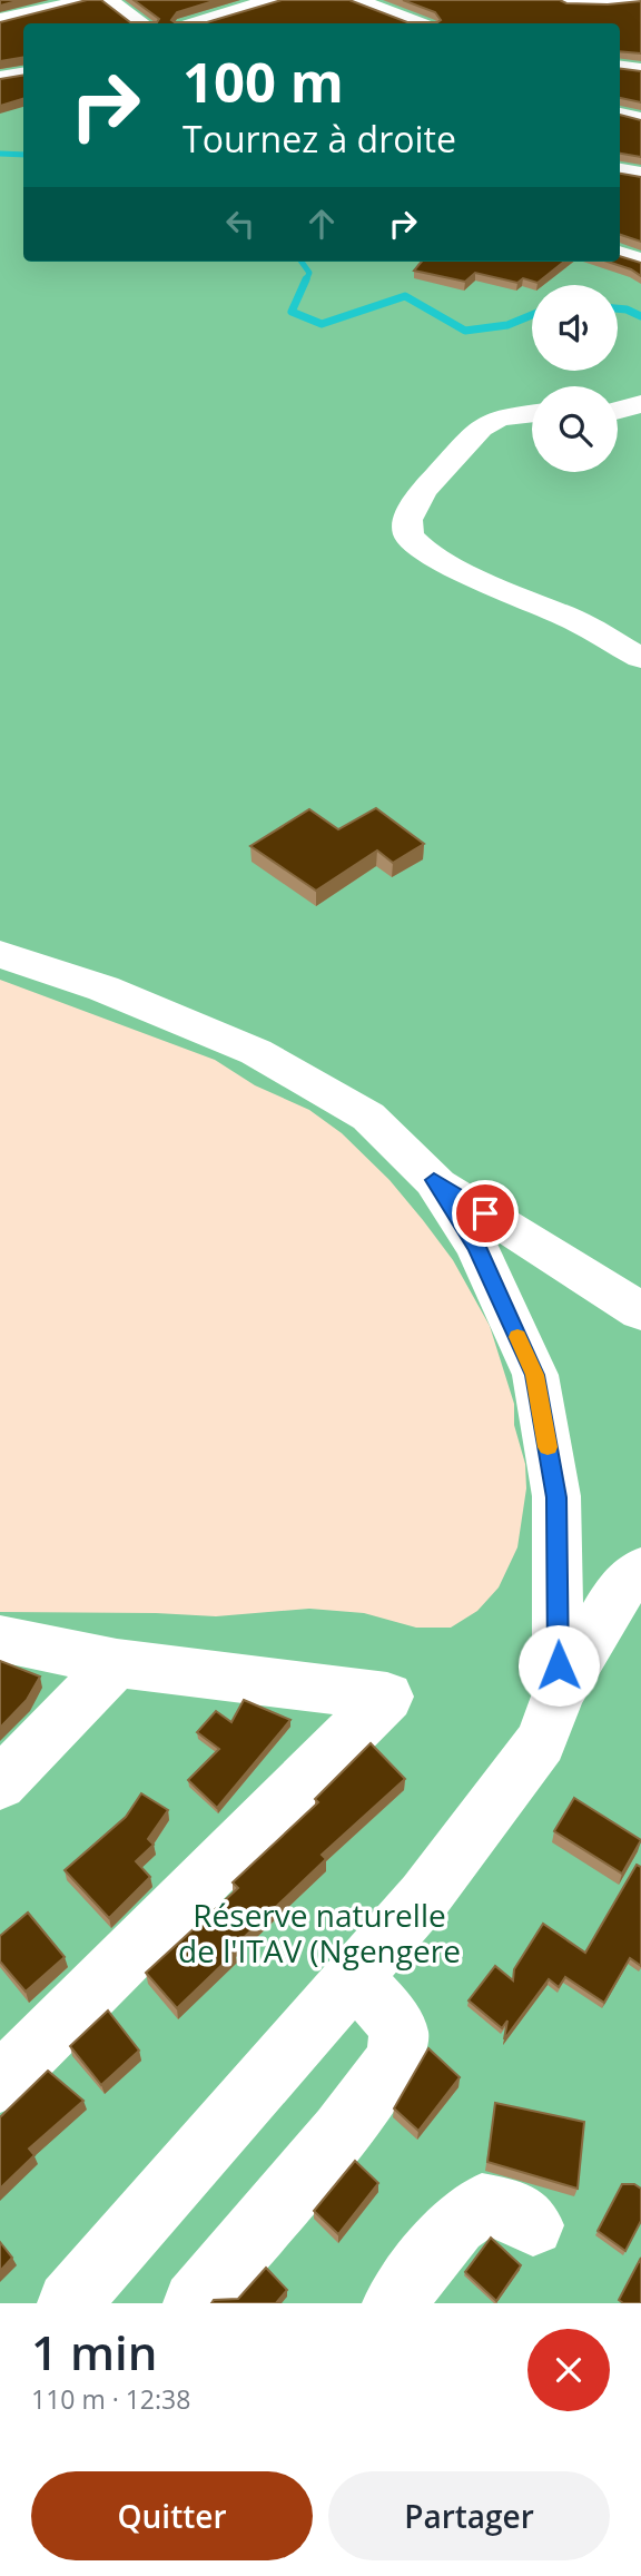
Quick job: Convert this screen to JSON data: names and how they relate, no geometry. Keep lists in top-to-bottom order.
{
  "parks": ["Réserve naturelle de l'ITAV (Ngengere"],
  "page": {
    "turn": ["100 m", "Tournez à droite"],
    "heading": ["1 min", "110 m · 12:38"],
    "buttons": ["Quitter", "Partager"]
  }
}
